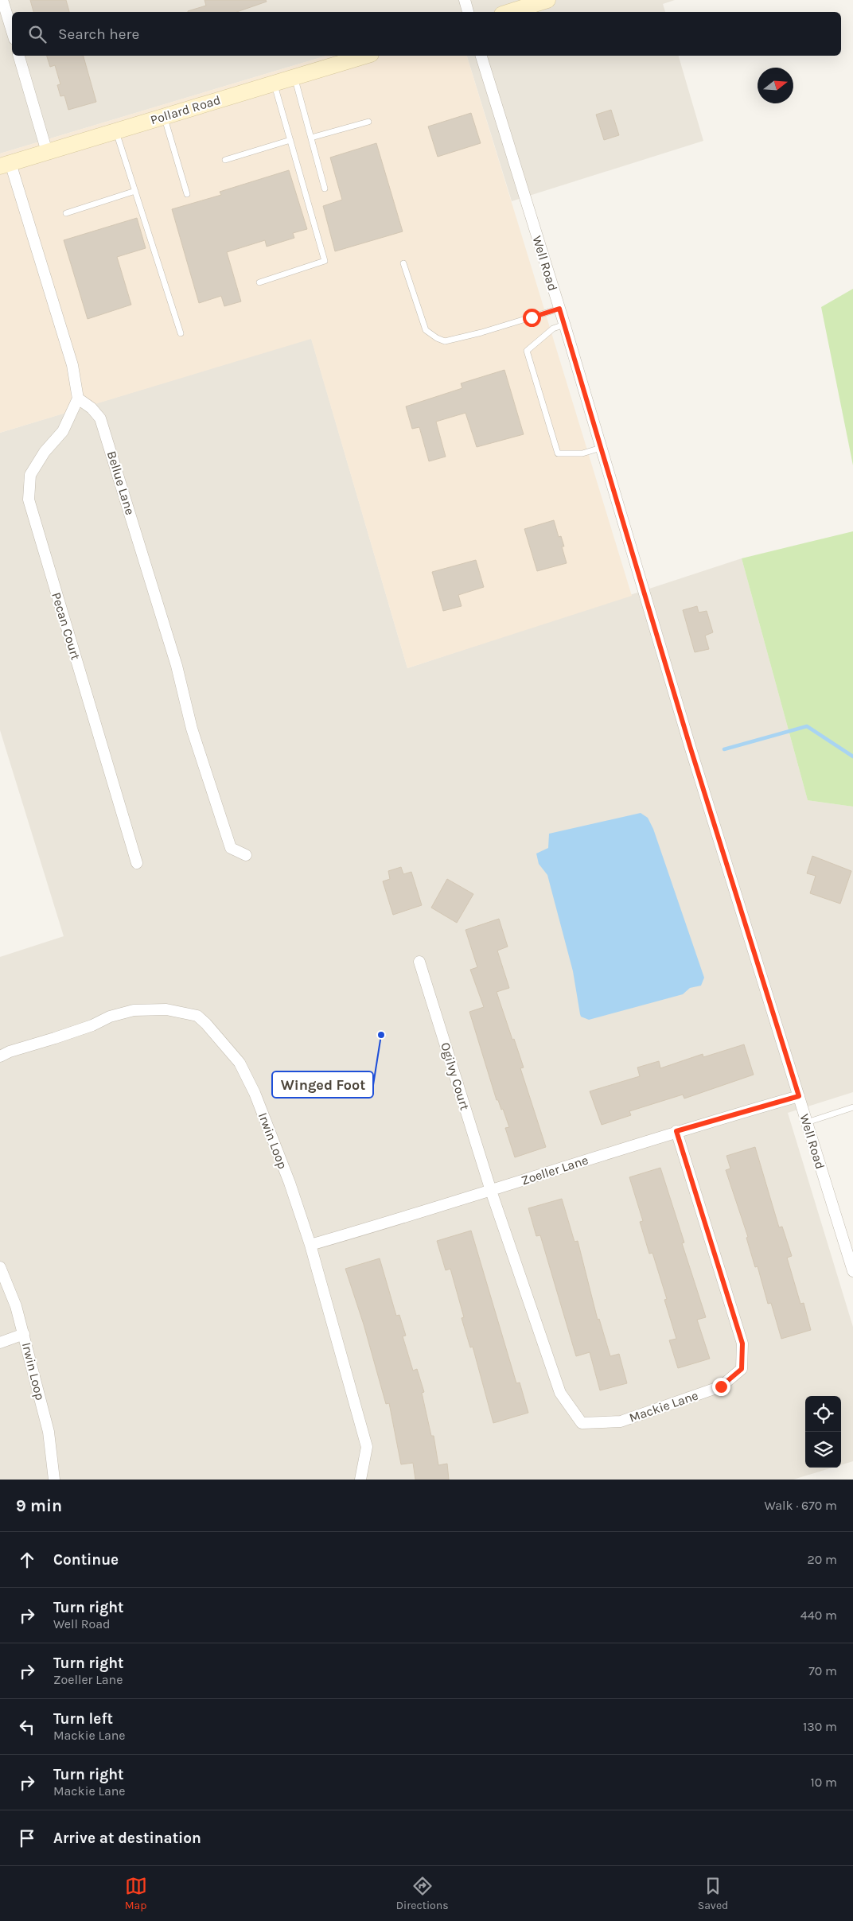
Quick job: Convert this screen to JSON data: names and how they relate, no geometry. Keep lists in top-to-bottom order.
{
  "streets": {
    "street": [
      "Pollard Road",
      "Well Road",
      "Bellue Lane",
      "Pecan Court",
      "Ogilvy Court",
      "Irwin Loop",
      "Zoeller Lane",
      "Mackie Lane"
    ]
  },
  "crossings": [
    ["Well Road", "Zoeller Lane"],
    ["Bellue Lane", "Pecan Court"],
    ["Ogilvy Court", "Zoeller Lane"],
    ["Ogilvy Court", "Mackie Lane"],
    ["Irwin Loop", "Zoeller Lane"],
    ["Zoeller Lane", "Mackie Lane"]
  ],
  "places": ["Winged Foot"],
  "north": "right",
  "page": {
    "search": "Search here",
    "heading": ["9 min", "Walk · 670 m"],
    "list": [
      ["Continue", "20 m"],
      ["Turn right", "Well Road", "440 m"],
      ["Turn right", "Zoeller Lane", "70 m"],
      ["Turn left", "Mackie Lane", "130 m"],
      ["Turn right", "Mackie Lane", "10 m"],
      "Arrive at destination"
    ],
    "nav": ["Map", "Directions", "Saved"]
  }
}
